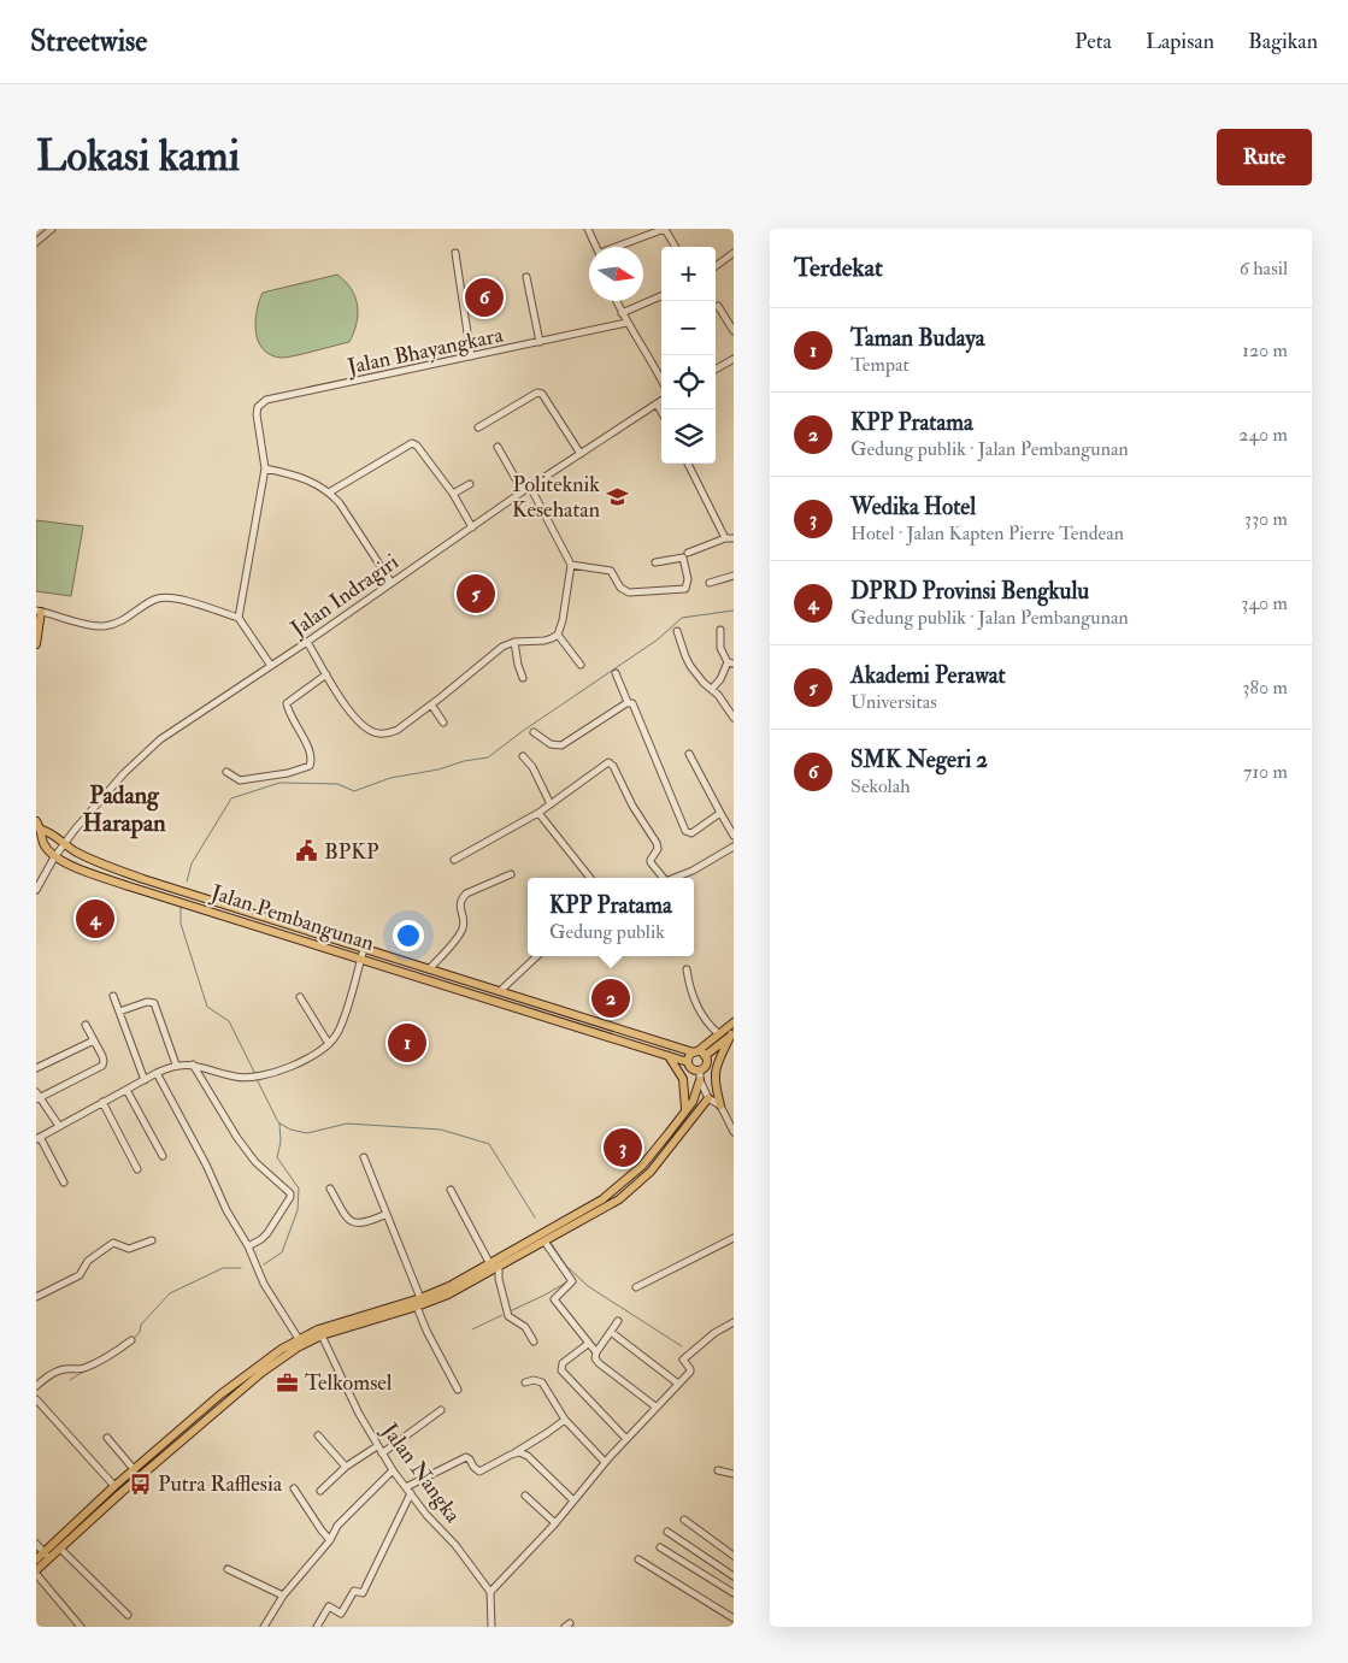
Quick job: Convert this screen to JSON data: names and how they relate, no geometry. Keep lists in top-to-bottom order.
{
  "streets": {
    "main road": ["Jalan Pembangunan"],
    "street": ["Jalan Bhayangkara", "Jalan Indragiri", "Jalan Nangka"]
  },
  "crossings": [
    ["Jalan Indragiri", "Jalan Pembangunan"]
  ],
  "districts": ["Padang Harapan"],
  "places": {
    "school or university": ["Politeknik Kesehatan"],
    "public building": ["BPKP"],
    "office": ["Telkomsel"],
    "bus stop": ["Putra Rafflesia"]
  },
  "north": "right",
  "page": {
    "header": "Streetwise",
    "nav": ["Peta", "Lapisan", "Bagikan"],
    "buttons": "Rute",
    "title": "Lokasi kami",
    "heading": ["Terdekat", "6 hasil"],
    "map_buttons": ["+", "−"],
    "pins": [
      "6",
      "5",
      "4",
      "2",
      "1",
      "3"
    ],
    "list": [
      {
        "mark": "1",
        "name": "Taman Budaya",
        "note": "Tempat",
        "value": "120 m"
      },
      {
        "mark": "2",
        "name": "KPP Pratama",
        "note": "Gedung publik · Jalan Pembangunan",
        "value": "240 m"
      },
      {
        "mark": "3",
        "name": "Wedika Hotel",
        "note": "Hotel · Jalan Kapten Pierre Tendean",
        "value": "330 m"
      },
      {
        "mark": "4",
        "name": "DPRD Provinsi Bengkulu",
        "note": "Gedung publik · Jalan Pembangunan",
        "value": "340 m"
      },
      {
        "mark": "5",
        "name": "Akademi Perawat",
        "note": "Universitas",
        "value": "380 m"
      },
      {
        "mark": "6",
        "name": "SMK Negeri 2",
        "note": "Sekolah",
        "value": "710 m"
      }
    ],
    "popup": ["KPP Pratama", "Gedung publik"]
  }
}
